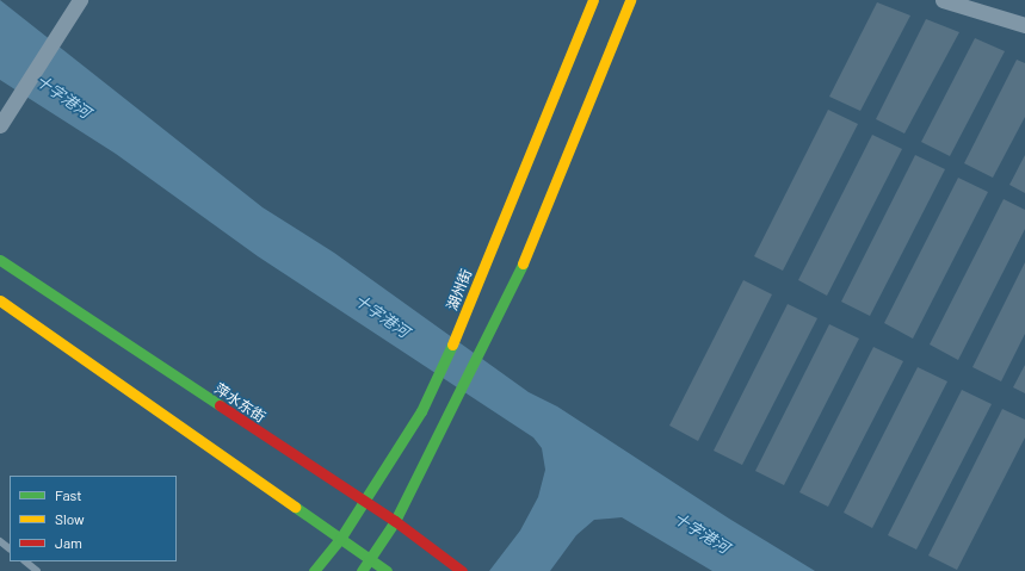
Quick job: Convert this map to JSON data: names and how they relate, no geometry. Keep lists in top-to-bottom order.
{
  "streets": {
    "main road": ["湖州街", "萍水东街"]
  },
  "crossings": [
    ["湖州街", "萍水东街"]
  ],
  "water": ["十字港河"],
  "legend": ["Fast", "Slow", "Jam"]
}
